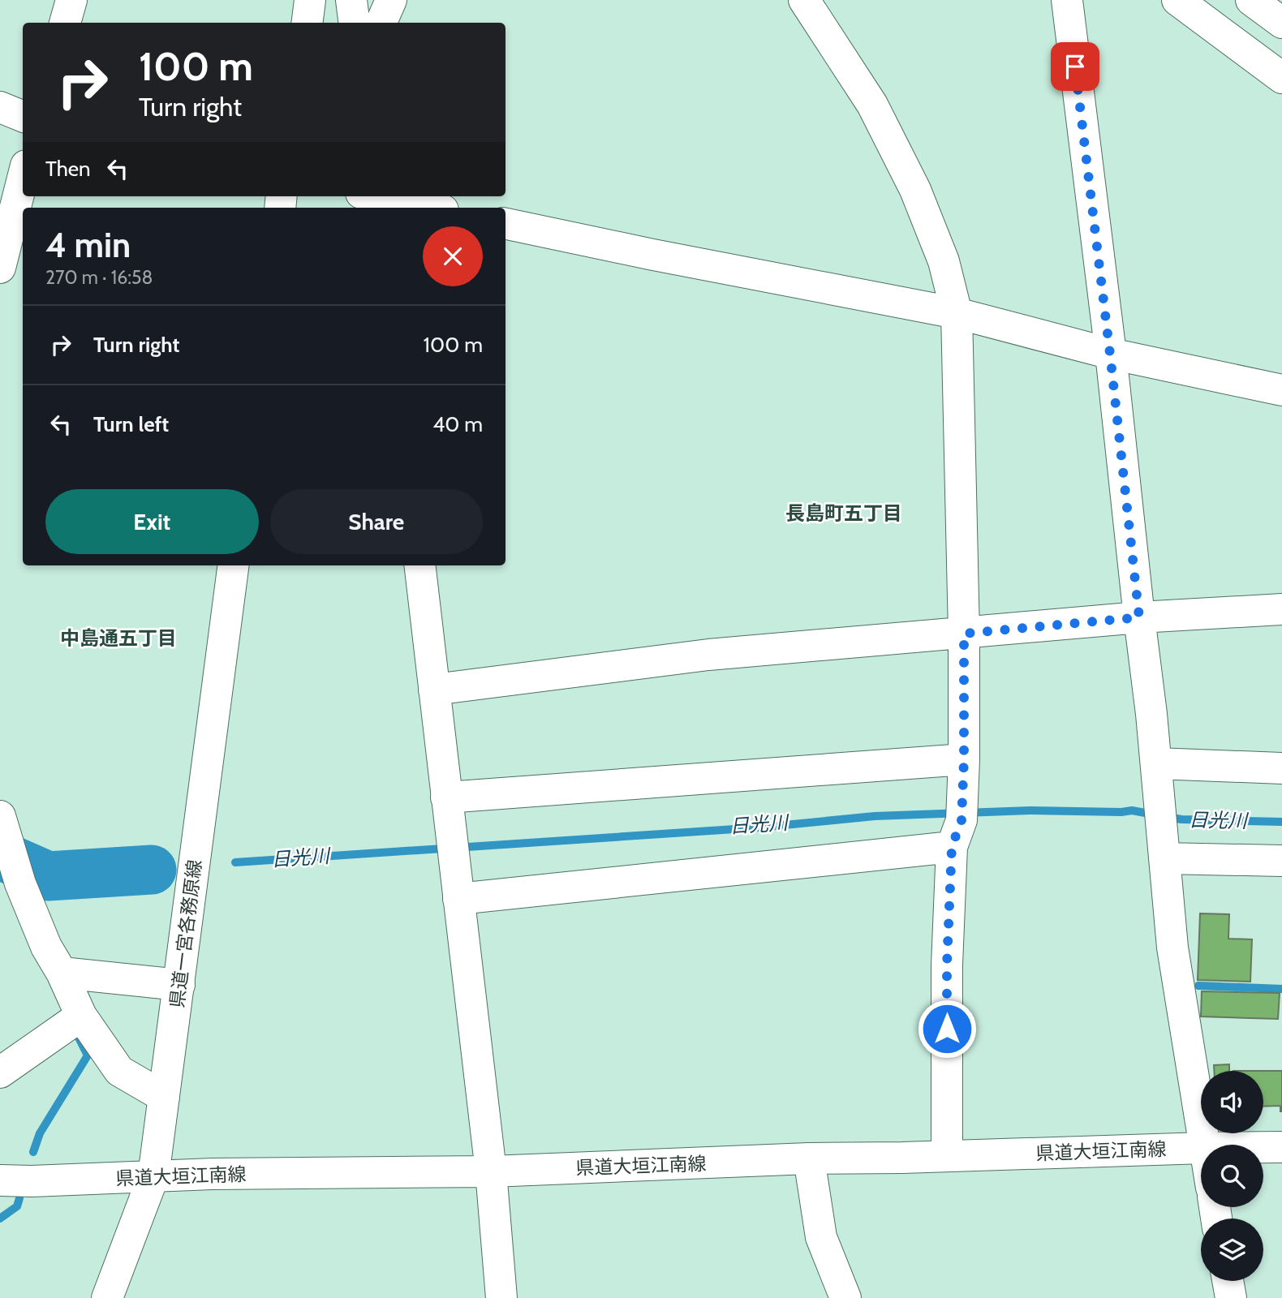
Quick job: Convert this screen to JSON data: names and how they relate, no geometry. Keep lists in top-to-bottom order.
{
  "streets": {
    "main road": ["県道一宮各務原線", "県道大垣江南線"]
  },
  "crossings": [
    ["県道一宮各務原線", "県道大垣江南線"]
  ],
  "districts": ["長島町五丁目", "中島通五丁目"],
  "water": ["日光川"],
  "page": {
    "turn": ["100 m", "Turn right"],
    "then": "Then",
    "heading": ["4 min", "270 m · 16:58"],
    "list": [
      {
        "name": "Turn right",
        "value": "100 m"
      },
      {
        "name": "Turn left",
        "value": "40 m"
      }
    ],
    "buttons": ["Exit", "Share"]
  }
}
